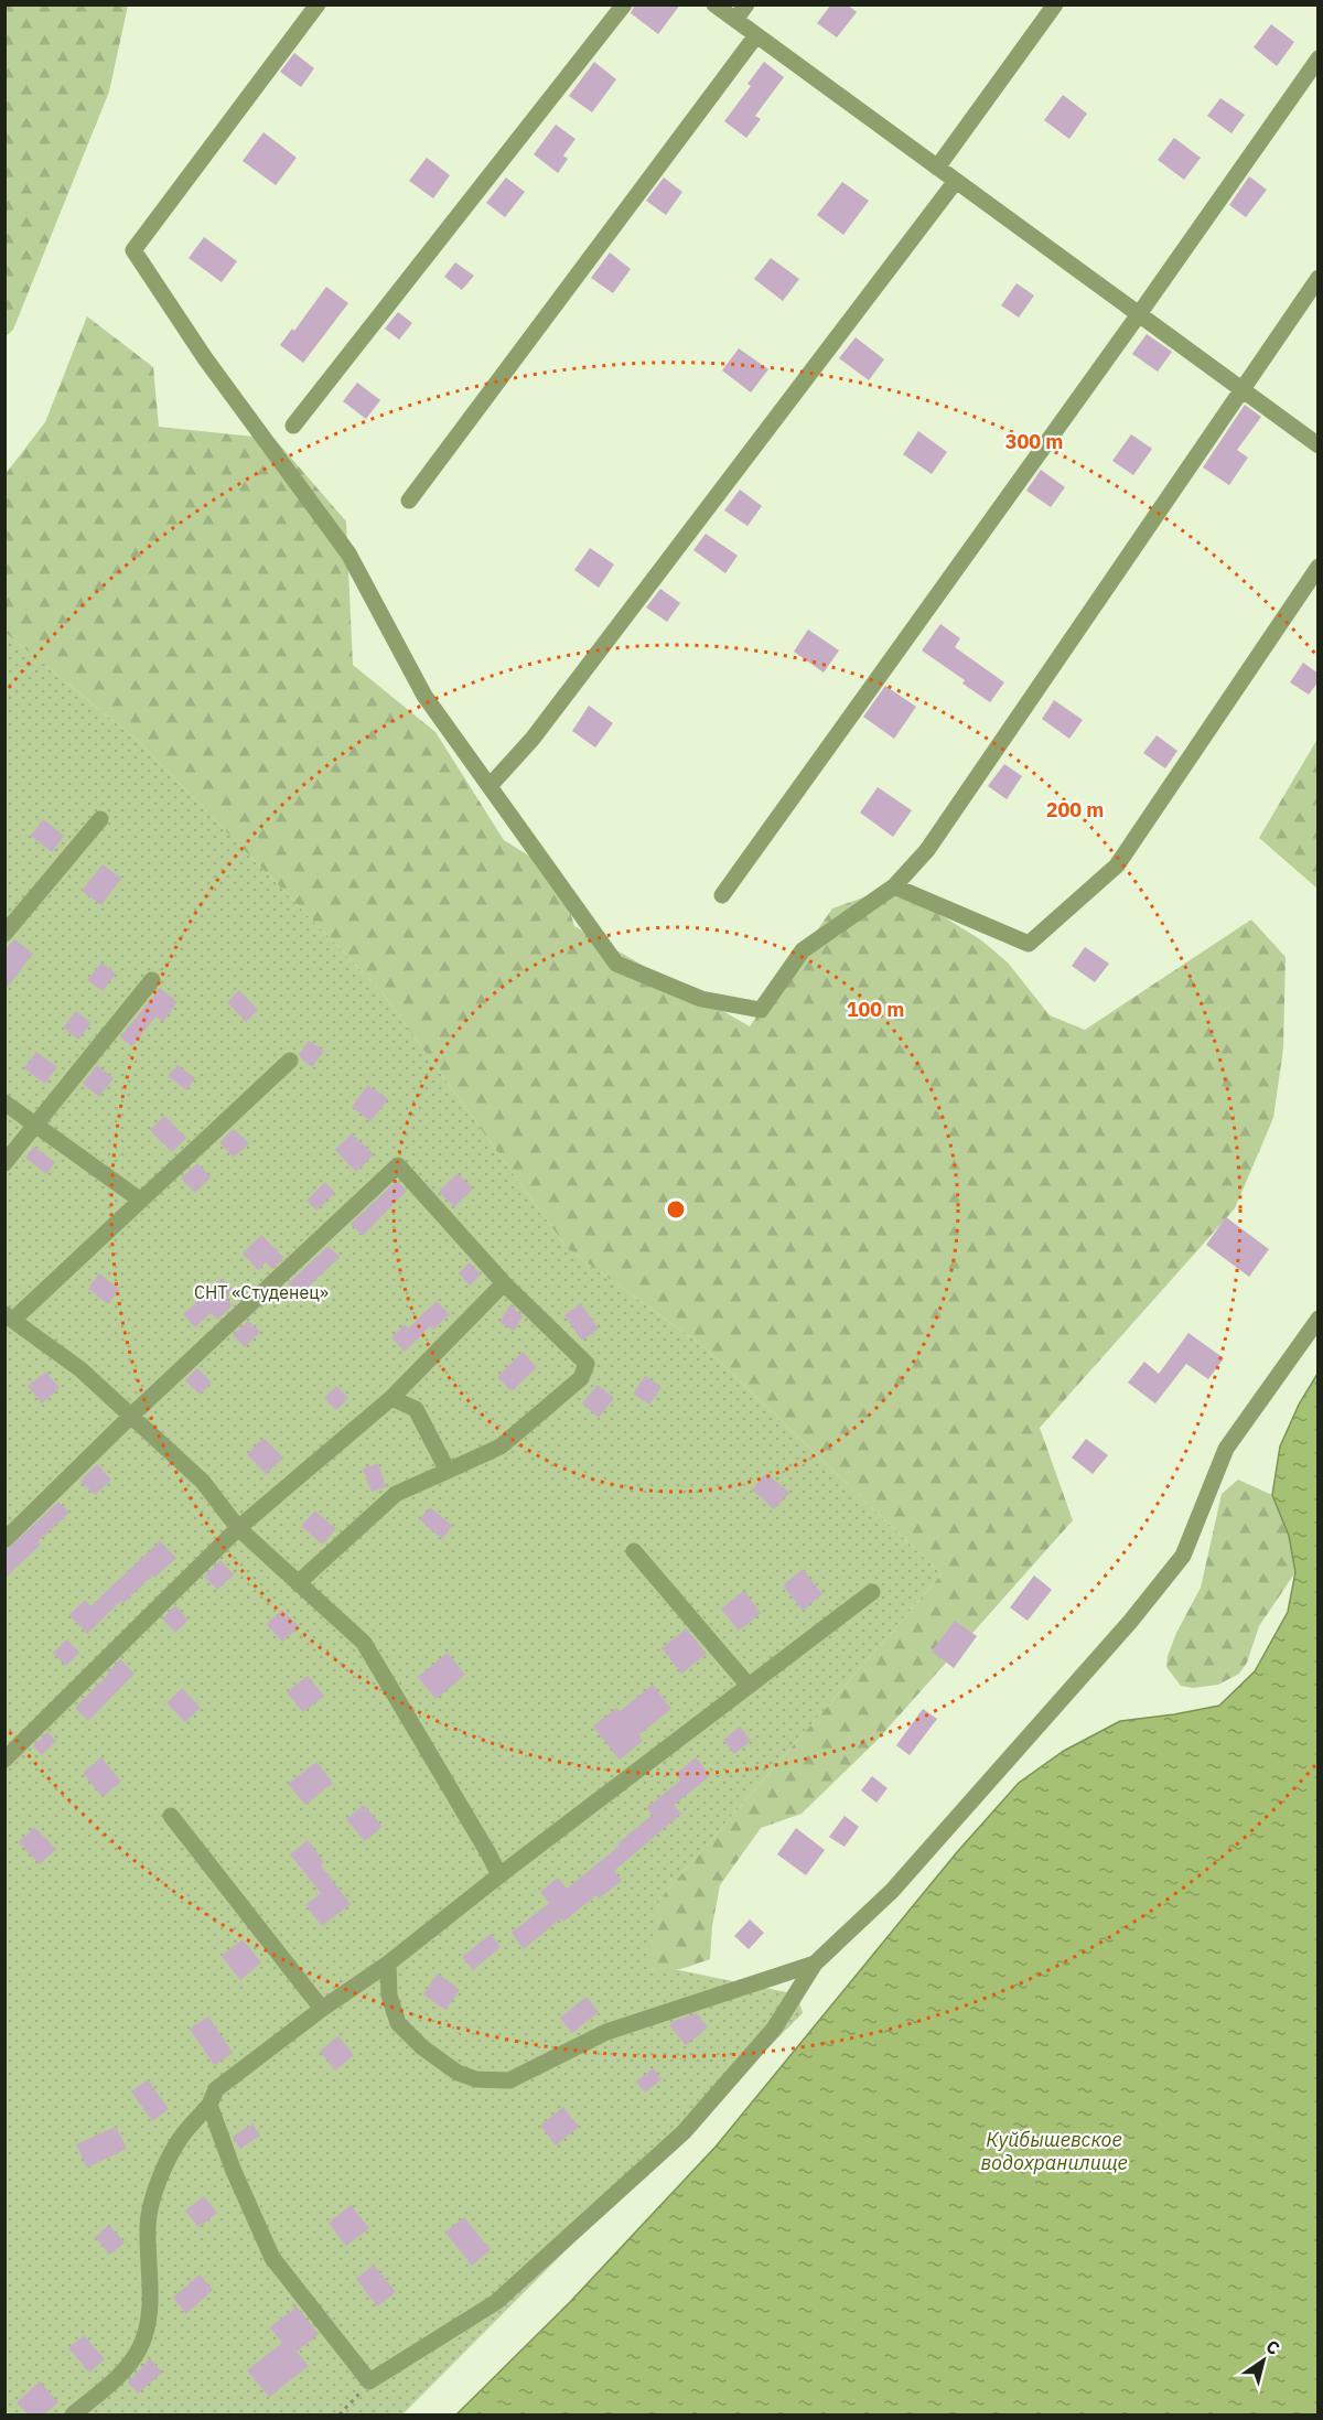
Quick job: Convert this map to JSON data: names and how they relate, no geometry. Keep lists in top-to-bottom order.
{
  "water": ["Куйбышевское водохранилище"],
  "parks": ["СНТ «Студенец»"],
  "north": "top right",
  "rings": ["300 m", "200 m", "100 m"]
}
